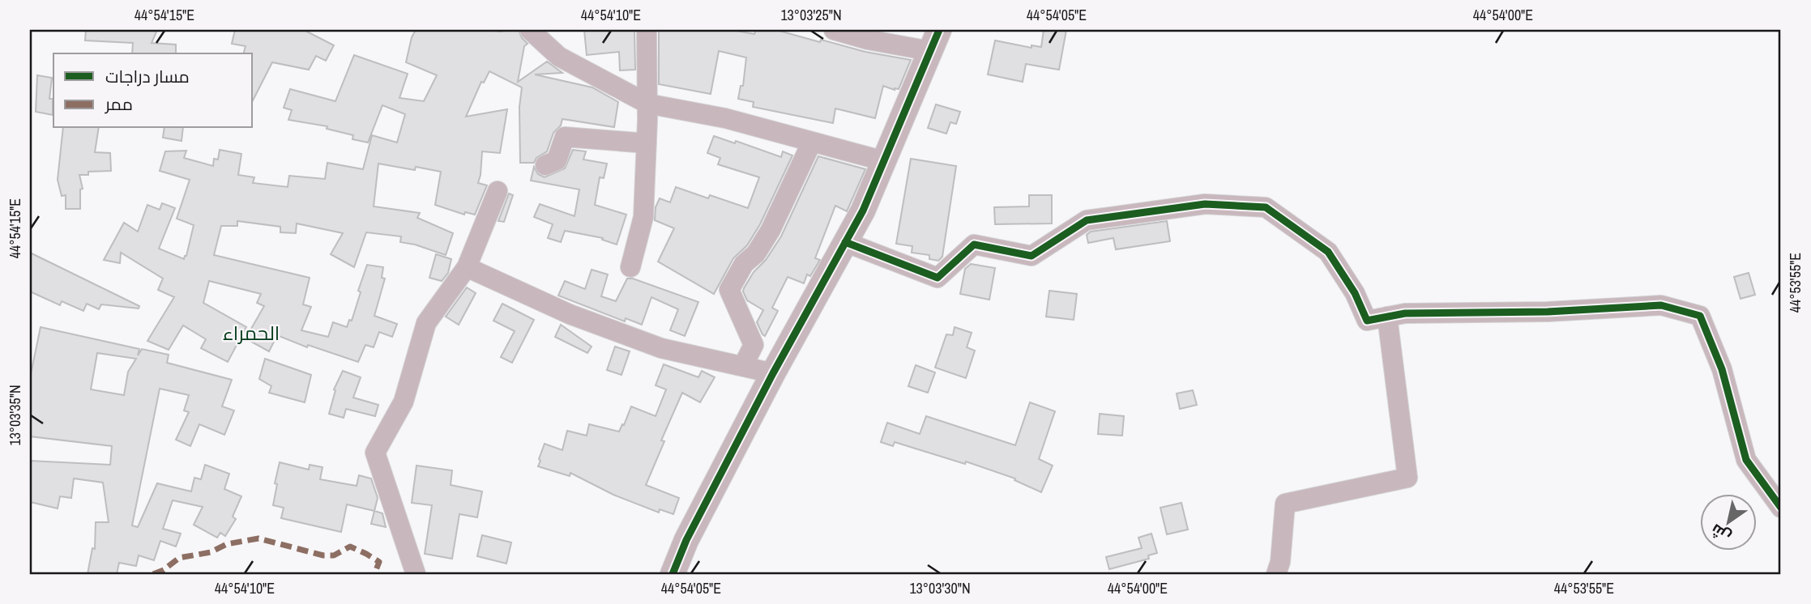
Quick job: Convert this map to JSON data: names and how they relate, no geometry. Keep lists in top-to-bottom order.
{
  "districts": ["الحمراء"],
  "legend": ["مسار دراجات", "ممر"],
  "north": "bottom left",
  "coordinates": [
    "44°54'15\"E",
    "44°54'10\"E",
    "13°03'25\"N",
    "44°54'05\"E",
    "44°54'00\"E",
    "44°53'55\"E",
    "13°03'35\"N",
    "13°03'30\"N"
  ]
}
